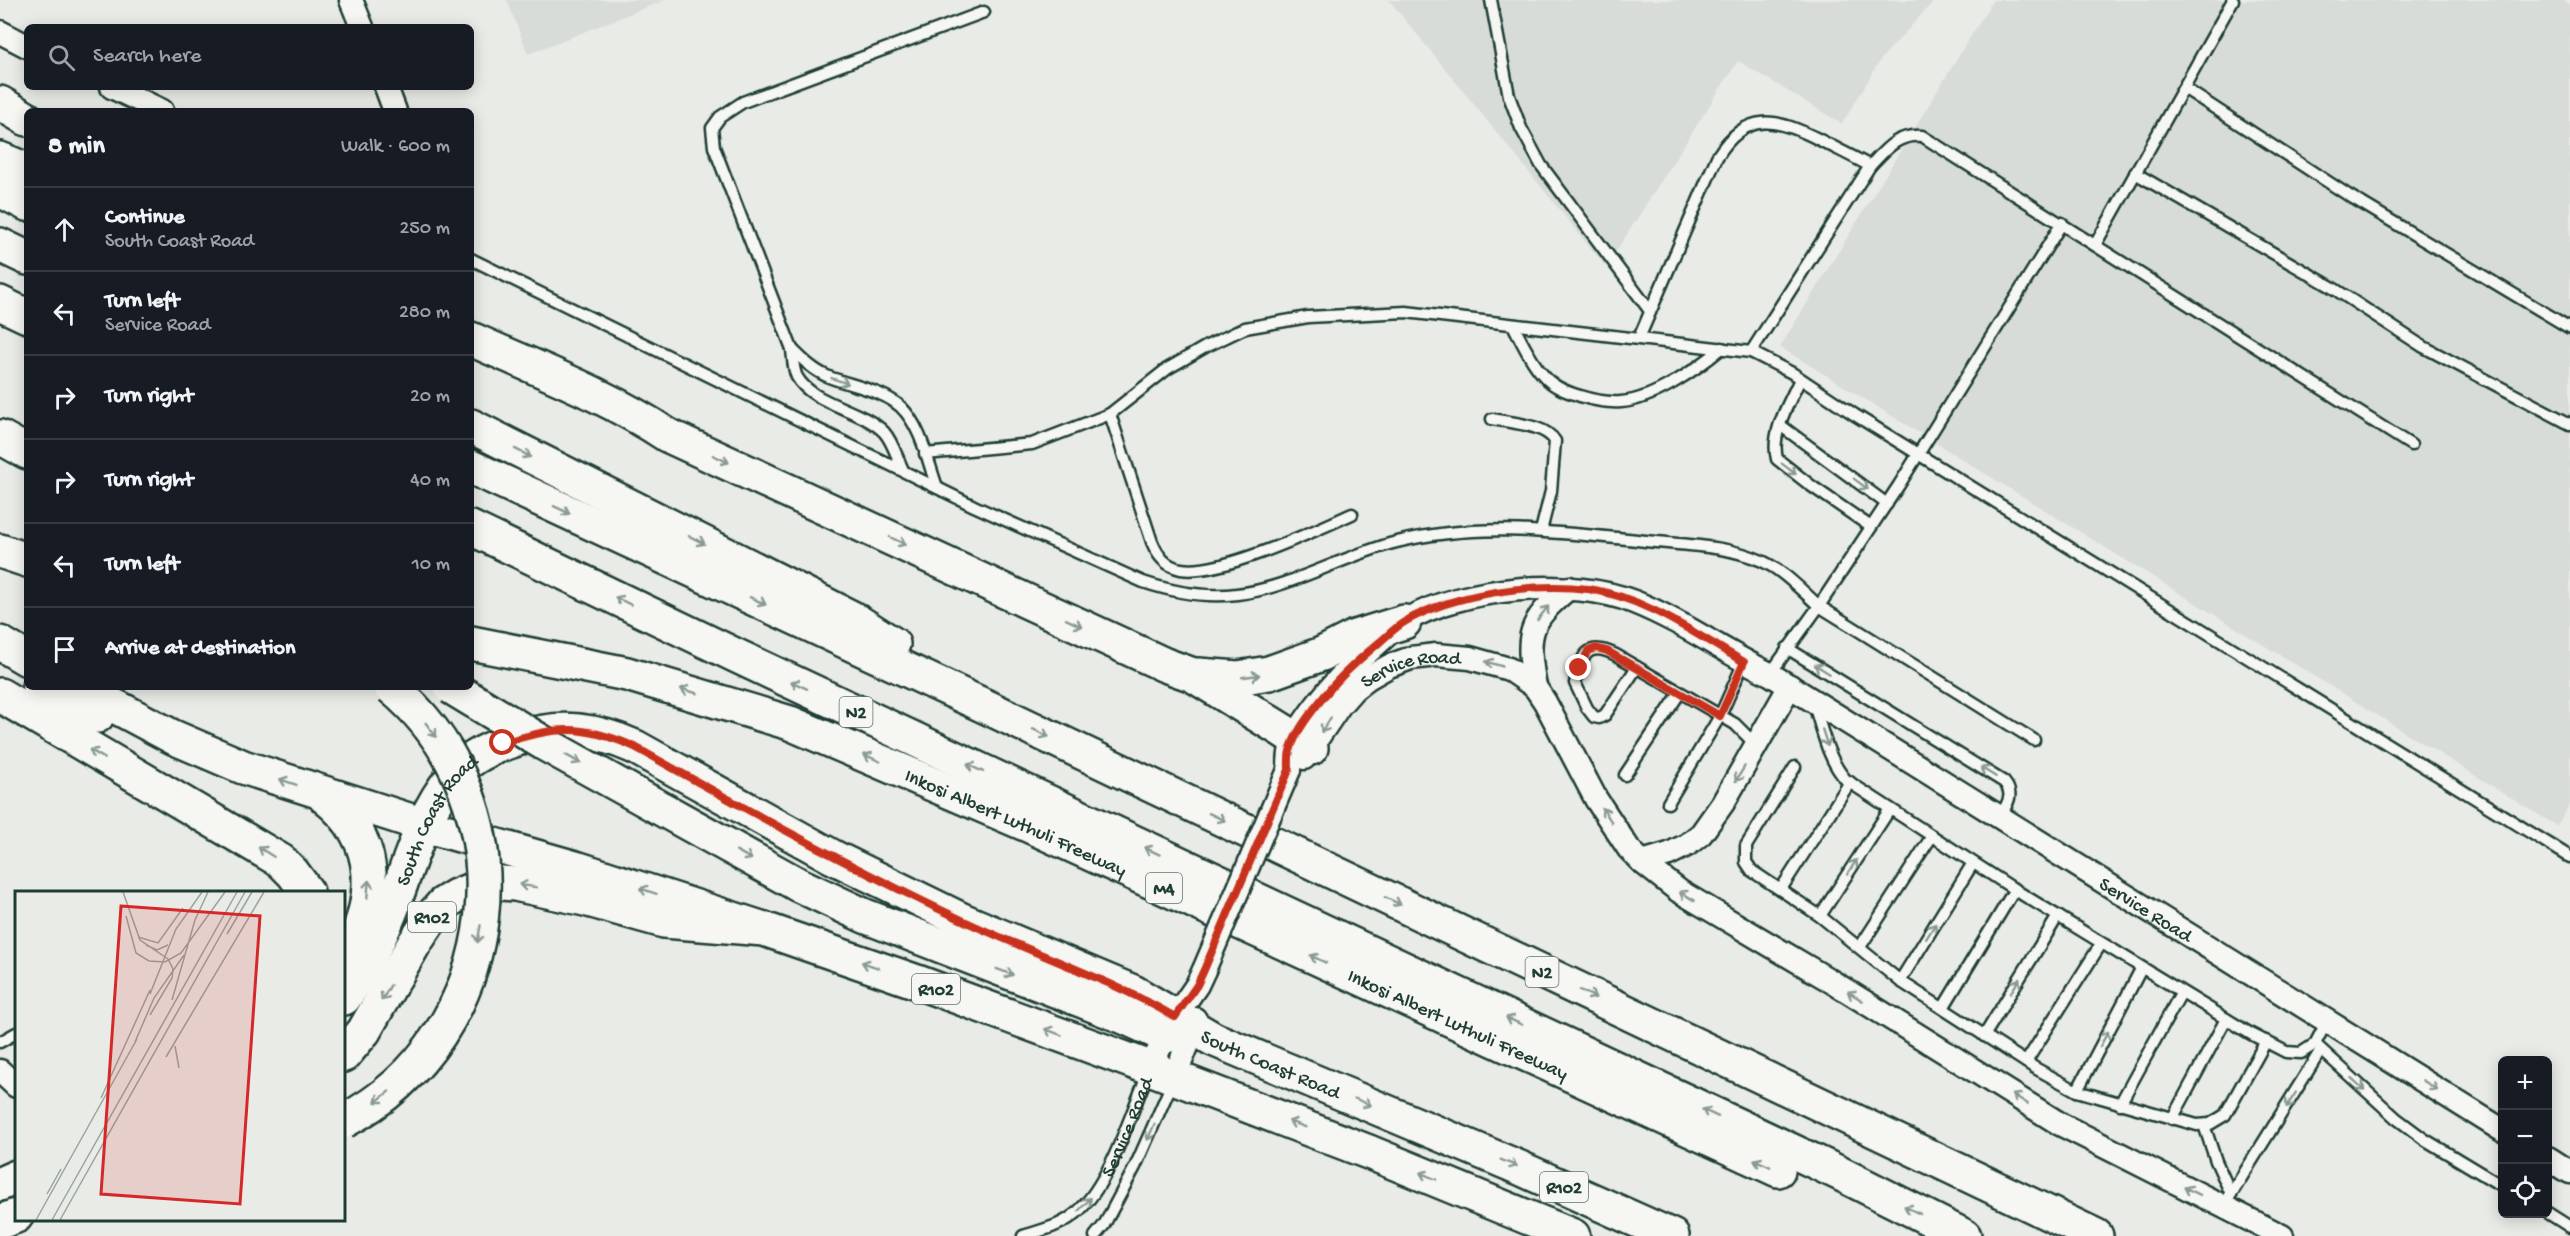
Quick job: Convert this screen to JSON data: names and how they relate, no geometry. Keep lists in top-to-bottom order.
{
  "streets": {
    "main road": [
      "N2",
      "Inkosi Albert Luthuli Freeway",
      "South Coast Road",
      "M4",
      "R102"
    ],
    "street": ["Service Road"]
  },
  "crossings": [
    ["Service Road", "South Coast Road"],
    ["Service Road", "R102"],
    ["N2", "Inkosi Albert Luthuli Freeway"]
  ],
  "page": {
    "search": "Search here",
    "heading": ["8 min", "Walk · 600 m"],
    "list": [
      ["Continue", "South Coast Road", "250 m"],
      ["Turn left", "Service Road", "280 m"],
      ["Turn right", "20 m"],
      ["Turn right", "40 m"],
      ["Turn left", "10 m"],
      "Arrive at destination"
    ],
    "map_buttons": ["+", "−"]
  }
}
